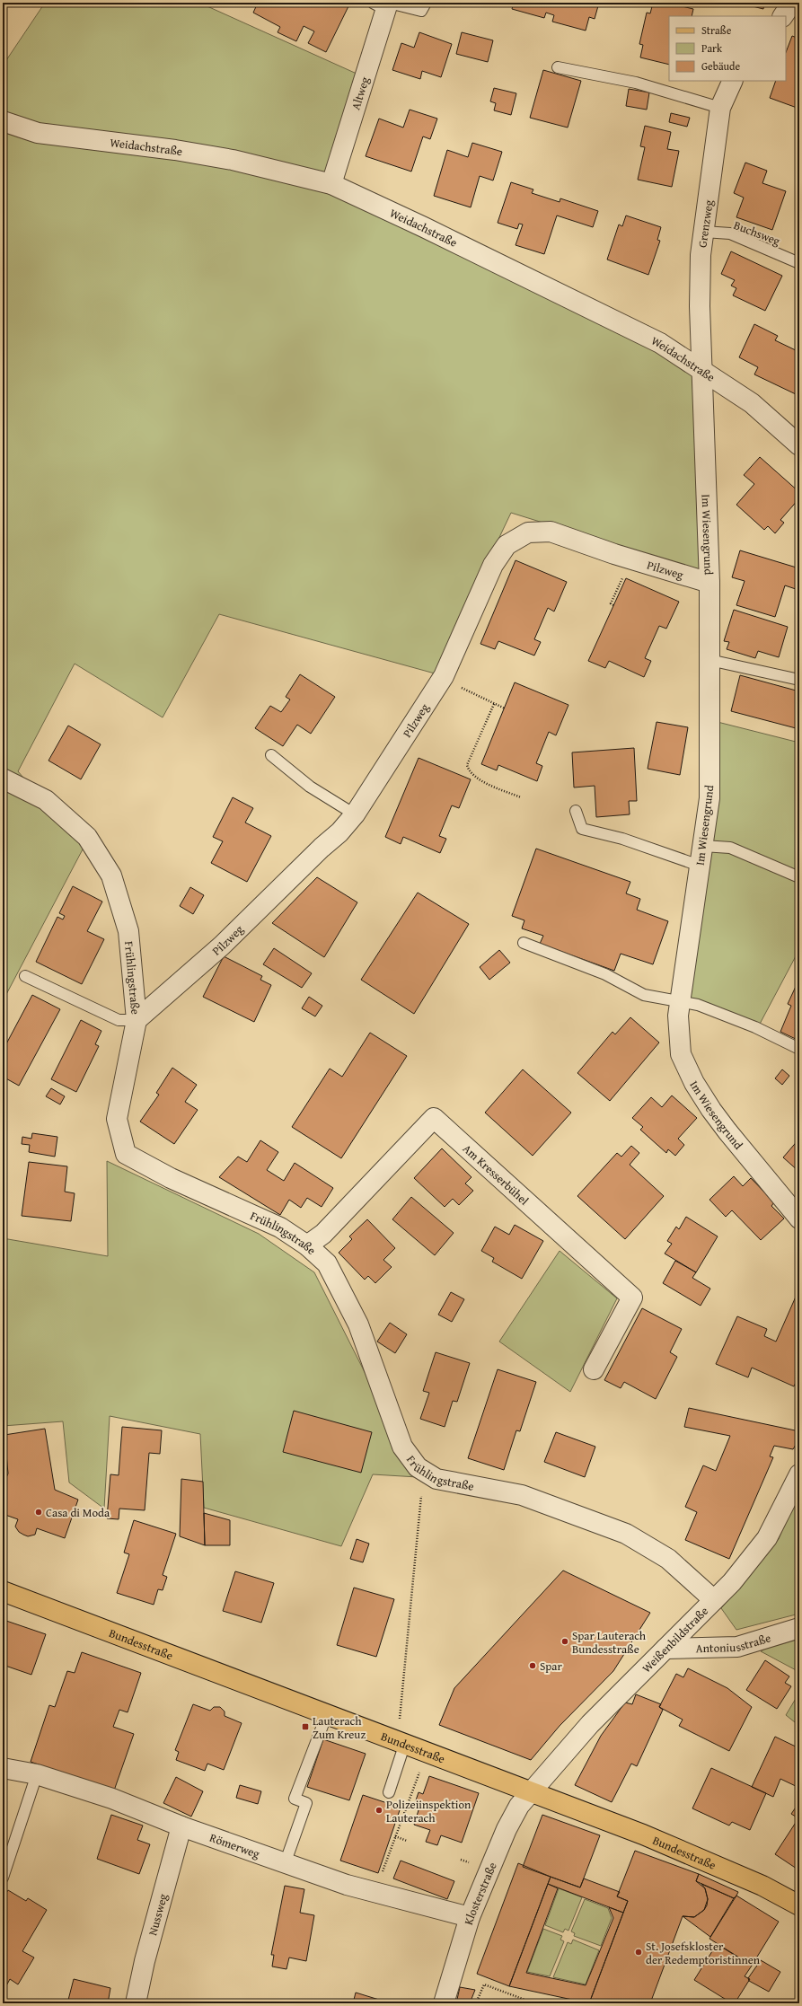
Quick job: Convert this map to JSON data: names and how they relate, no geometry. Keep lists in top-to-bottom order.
{
  "streets": {
    "main road": ["Bundesstraße"],
    "street": [
      "Altweg",
      "Weidachstraße",
      "Grenzweg",
      "Im Wiesengrund",
      "Pilzweg",
      "Frühlingstraße",
      "Am Kresserbühel",
      "Weißenbildstraße",
      "Antoniusstraße",
      "Römerweg",
      "Klosterstraße",
      "Nussweg"
    ],
    "lane": ["Buchsweg"]
  },
  "crossings": [
    ["Altweg", "Weidachstraße"],
    ["Weidachstraße", "Grenzweg"],
    ["Weidachstraße", "Im Wiesengrund"],
    ["Grenzweg", "Buchsweg"],
    ["Grenzweg", "Im Wiesengrund"],
    ["Im Wiesengrund", "Pilzweg"],
    ["Pilzweg", "Frühlingstraße"],
    ["Frühlingstraße", "Am Kresserbühel"],
    ["Frühlingstraße", "Weißenbildstraße"],
    ["Weißenbildstraße", "Antoniusstraße"],
    ["Weißenbildstraße", "Bundesstraße"],
    ["Weißenbildstraße", "Klosterstraße"],
    ["Bundesstraße", "Klosterstraße"],
    ["Römerweg", "Klosterstraße"],
    ["Römerweg", "Nussweg"]
  ],
  "places": {
    "other": [
      "Casa di Moda",
      "Spar Lauterach Bundesstraße",
      "Spar",
      "Polizeiinspektion Lauterach",
      "St. Josefskloster der Redemptoristinnen"
    ],
    "transit": ["Lauterach Zum Kreuz"]
  },
  "legend": ["Straße", "Park", "Gebäude"]
}
